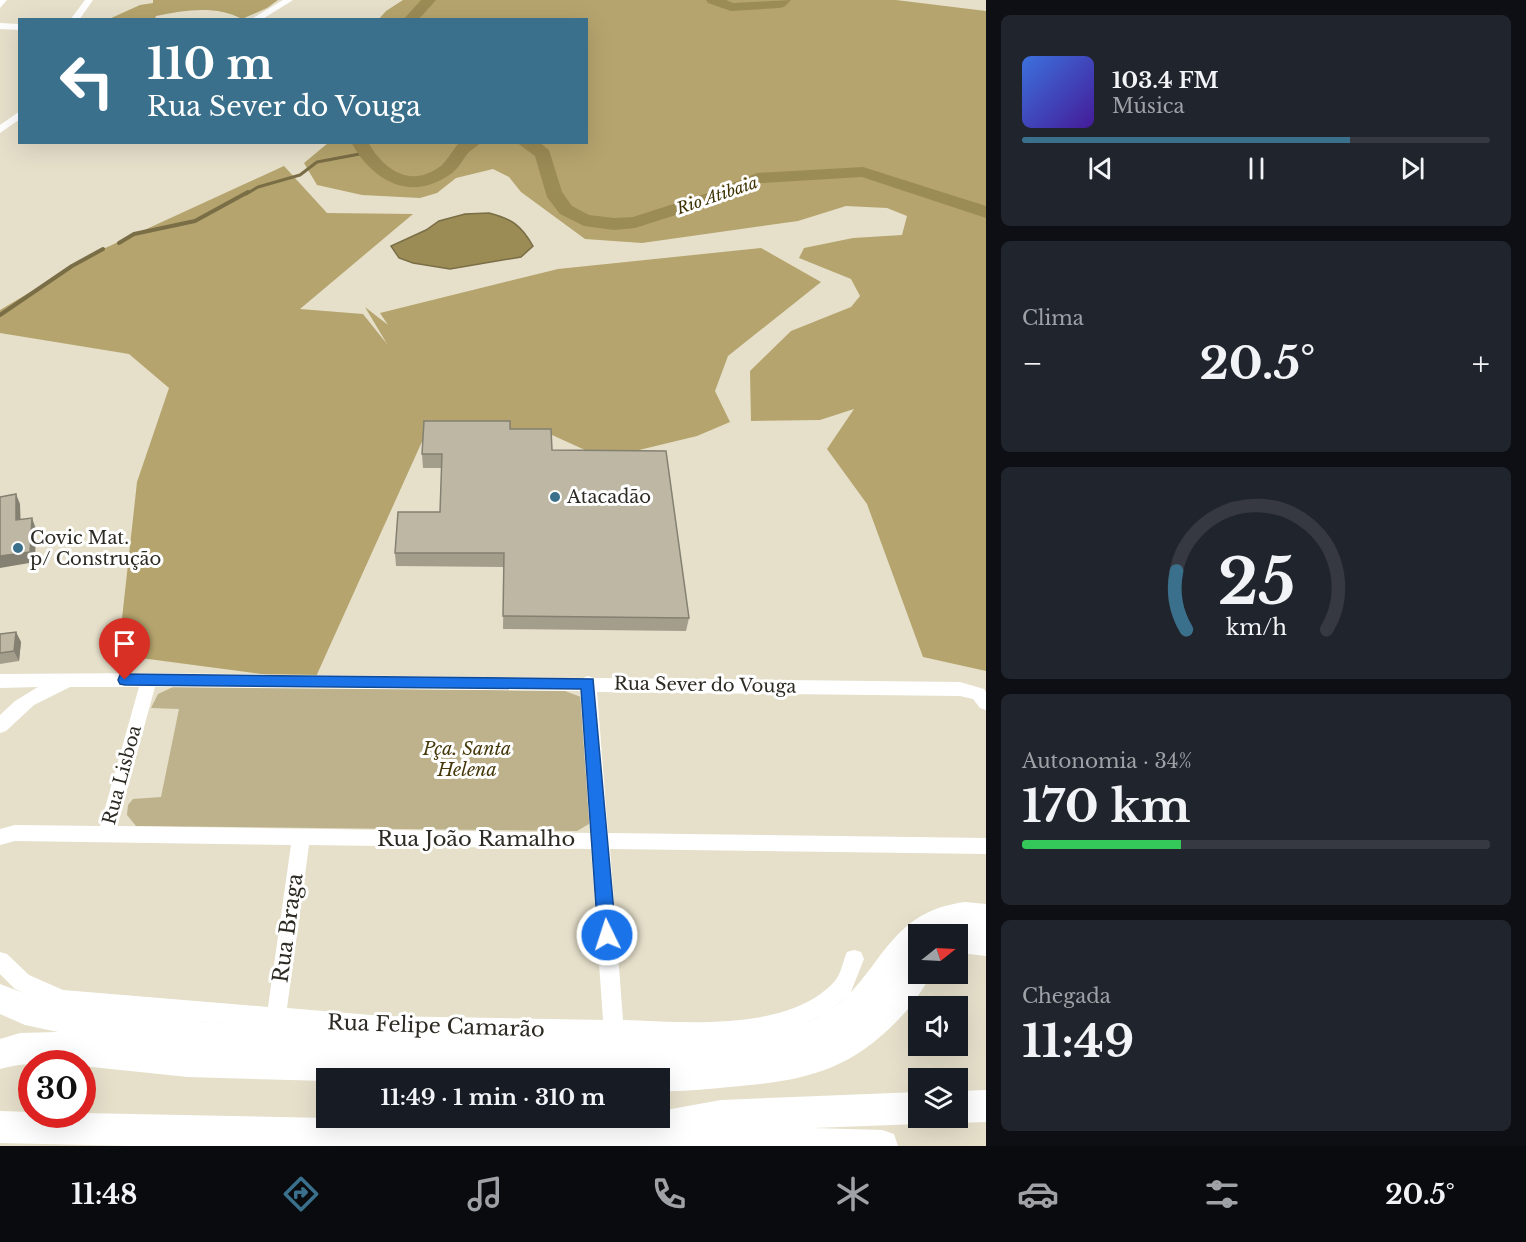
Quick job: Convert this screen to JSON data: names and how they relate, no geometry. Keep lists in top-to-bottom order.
{
  "streets": {
    "street": [
      "Rua Sever do Vouga",
      "Rua Lisboa",
      "Rua João Ramalho",
      "Rua Braga",
      "Rua Felipe Camarão"
    ]
  },
  "crossings": [
    ["Rua Sever do Vouga", "Rua Lisboa"],
    ["Rua Lisboa", "Rua João Ramalho"],
    ["Rua João Ramalho", "Rua Braga"],
    ["Rua Braga", "Rua Felipe Camarão"]
  ],
  "water": ["Rio Atibaia"],
  "parks": ["Pça. Santa Helena"],
  "places": ["Atacadão", "Covic Mat. p/ Construção"],
  "north": "right",
  "page": {
    "turn": ["110 m", "Rua Sever do Vouga"],
    "song": ["103.4 FM", "Música"],
    "tile": [
      "Clima",
      ["Autonomia · 34%", "170 km"],
      ["Chegada", "11:49"]
    ],
    "heat": ["−", "20.5°", "+"],
    "limit": "30",
    "trip": "11:49 · 1 min · 310 m",
    "tabs": ["11:48", "20.5°"],
    "gauge": ["25", "km/h"]
  }
}
